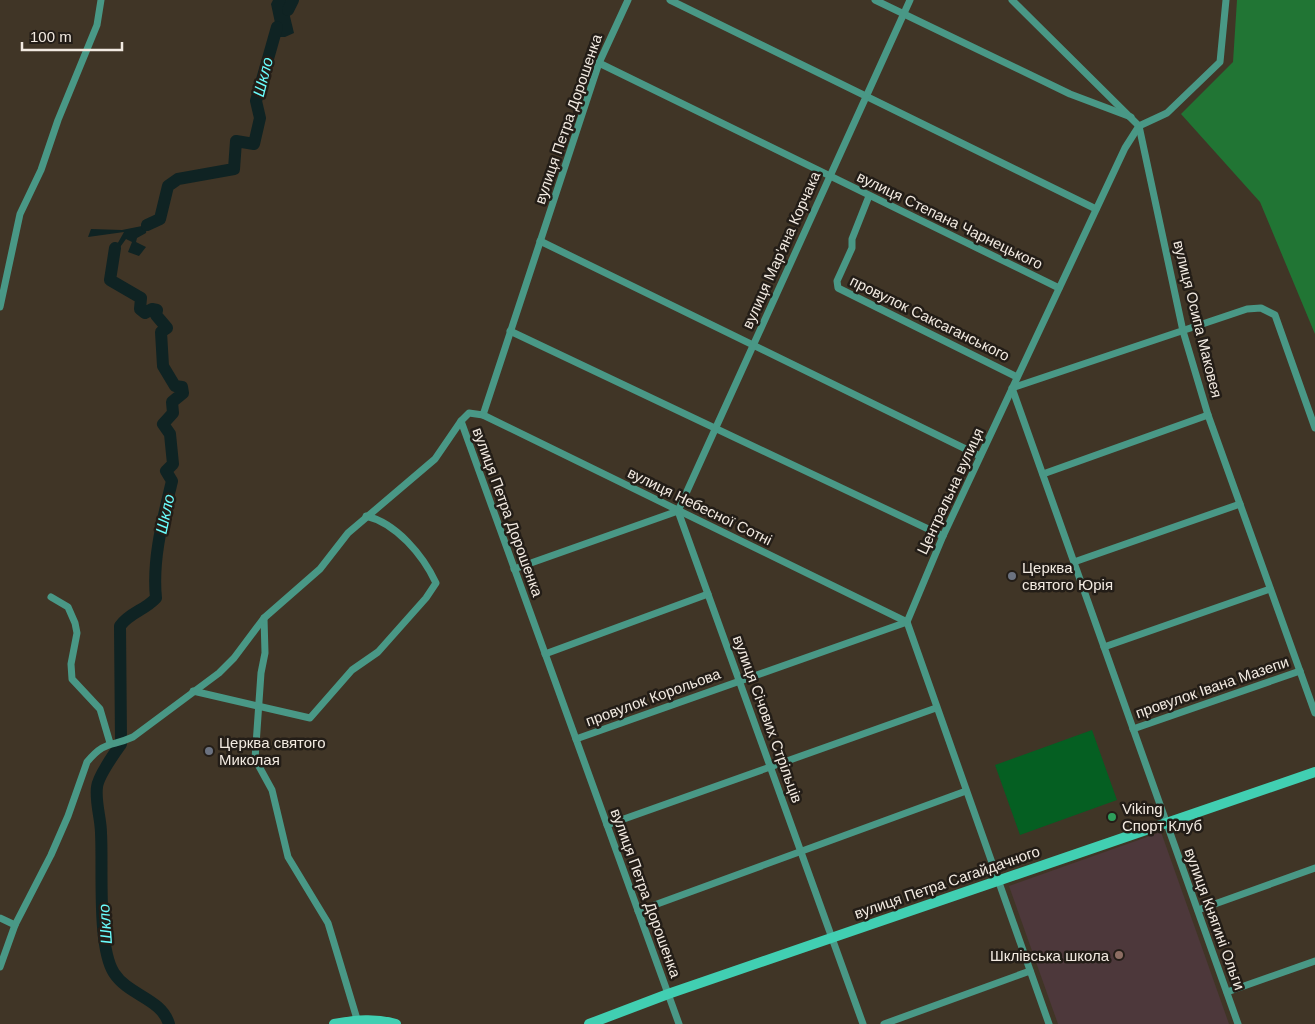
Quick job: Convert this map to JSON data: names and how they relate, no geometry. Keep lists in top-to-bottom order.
{
  "streets": {
    "street": [
      "вулиця Петра Дорошенка",
      "вулиця Степана Чарнецького",
      "вулиця Мар'яна Корчака",
      "провулок Саксаганського",
      "вулиця Осипа Маковея",
      "Центральна вулиця",
      "вулиця Небесної Сотні",
      "провулок Івана Мазепи",
      "провулок Корольова",
      "вулиця Січових Стрільців",
      "вулиця Петра Сагайдачного",
      "вулиця Княгині Ольги"
    ]
  },
  "crossings": [
    ["вулиця Петра Дорошенка", "вулиця Степана Чарнецького"],
    ["вулиця Петра Дорошенка", "вулиця Небесної Сотні"],
    ["вулиця Петра Дорошенка", "провулок Корольова"],
    ["вулиця Петра Дорошенка", "вулиця Петра Сагайдачного"],
    ["вулиця Степана Чарнецького", "вулиця Мар'яна Корчака"],
    ["вулиця Степана Чарнецького", "провулок Саксаганського"],
    ["вулиця Степана Чарнецького", "Центральна вулиця"],
    ["вулиця Мар'яна Корчака", "вулиця Небесної Сотні"],
    ["вулиця Мар'яна Корчака", "вулиця Січових Стрільців"],
    ["провулок Саксаганського", "Центральна вулиця"],
    ["вулиця Осипа Маковея", "Центральна вулиця"],
    ["вулиця Осипа Маковея", "провулок Івана Мазепи"],
    ["Центральна вулиця", "вулиця Небесної Сотні"],
    ["Центральна вулиця", "провулок Корольова"],
    ["Центральна вулиця", "вулиця Княгині Ольги"],
    ["вулиця Небесної Сотні", "провулок Корольова"],
    ["вулиця Небесної Сотні", "вулиця Січових Стрільців"],
    ["провулок Івана Мазепи", "вулиця Княгині Ольги"],
    ["провулок Корольова", "вулиця Січових Стрільців"],
    ["вулиця Січових Стрільців", "вулиця Петра Сагайдачного"],
    ["вулиця Петра Сагайдачного", "вулиця Княгині Ольги"]
  ],
  "water": ["Шкло"],
  "places": [
    "Церква святого Юрія",
    "Церква святого Миколая",
    "Viking Спорт Клуб",
    "Шклівська школа"
  ],
  "scale_bar": "100 m"
}
